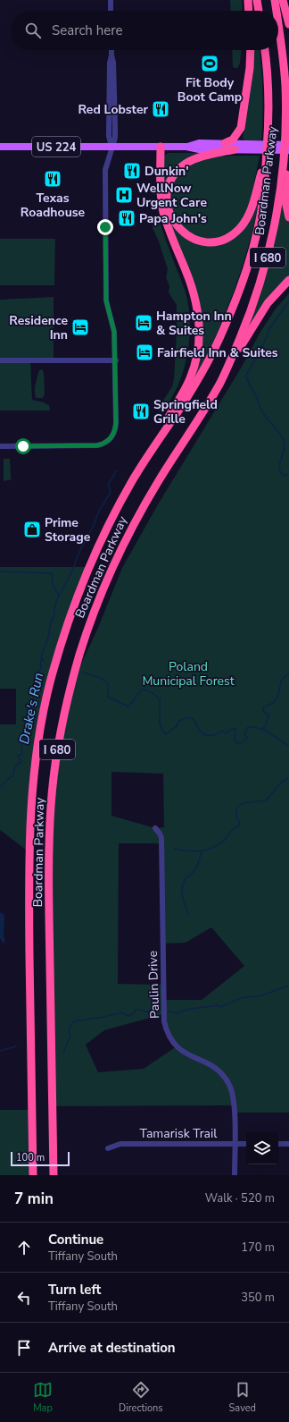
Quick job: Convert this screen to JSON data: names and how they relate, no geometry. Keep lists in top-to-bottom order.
{
  "streets": {
    "highway": ["Boardman Parkway", "I 680"],
    "main road": ["US 224"],
    "street": ["Paulin Drive", "Tamarisk Trail"]
  },
  "crossings": [
    ["US 224", "Boardman Parkway"],
    ["Paulin Drive", "Tamarisk Trail"]
  ],
  "water": ["Drake's Run"],
  "parks": ["Poland Municipal Forest"],
  "places": {
    "sports": ["Fit Body Boot Camp"],
    "restaurant": [
      "Red Lobster",
      "Dunkin'",
      "Texas Roadhouse",
      "Papa John's",
      "Springfield Grille"
    ],
    "hospital": ["WellNow Urgent Care"],
    "hotel": ["Hampton Inn & Suites", "Residence Inn", "Fairfield Inn & Suites"],
    "shop": ["Prime Storage"]
  },
  "scale_bar": "100 m",
  "page": {
    "search": "Search here",
    "scale": "100 m",
    "heading": ["7 min", "Walk · 520 m"],
    "list": [
      ["Continue", "Tiffany South", "170 m"],
      ["Turn left", "Tiffany South", "350 m"],
      "Arrive at destination"
    ],
    "nav": ["Map", "Directions", "Saved"]
  }
}
